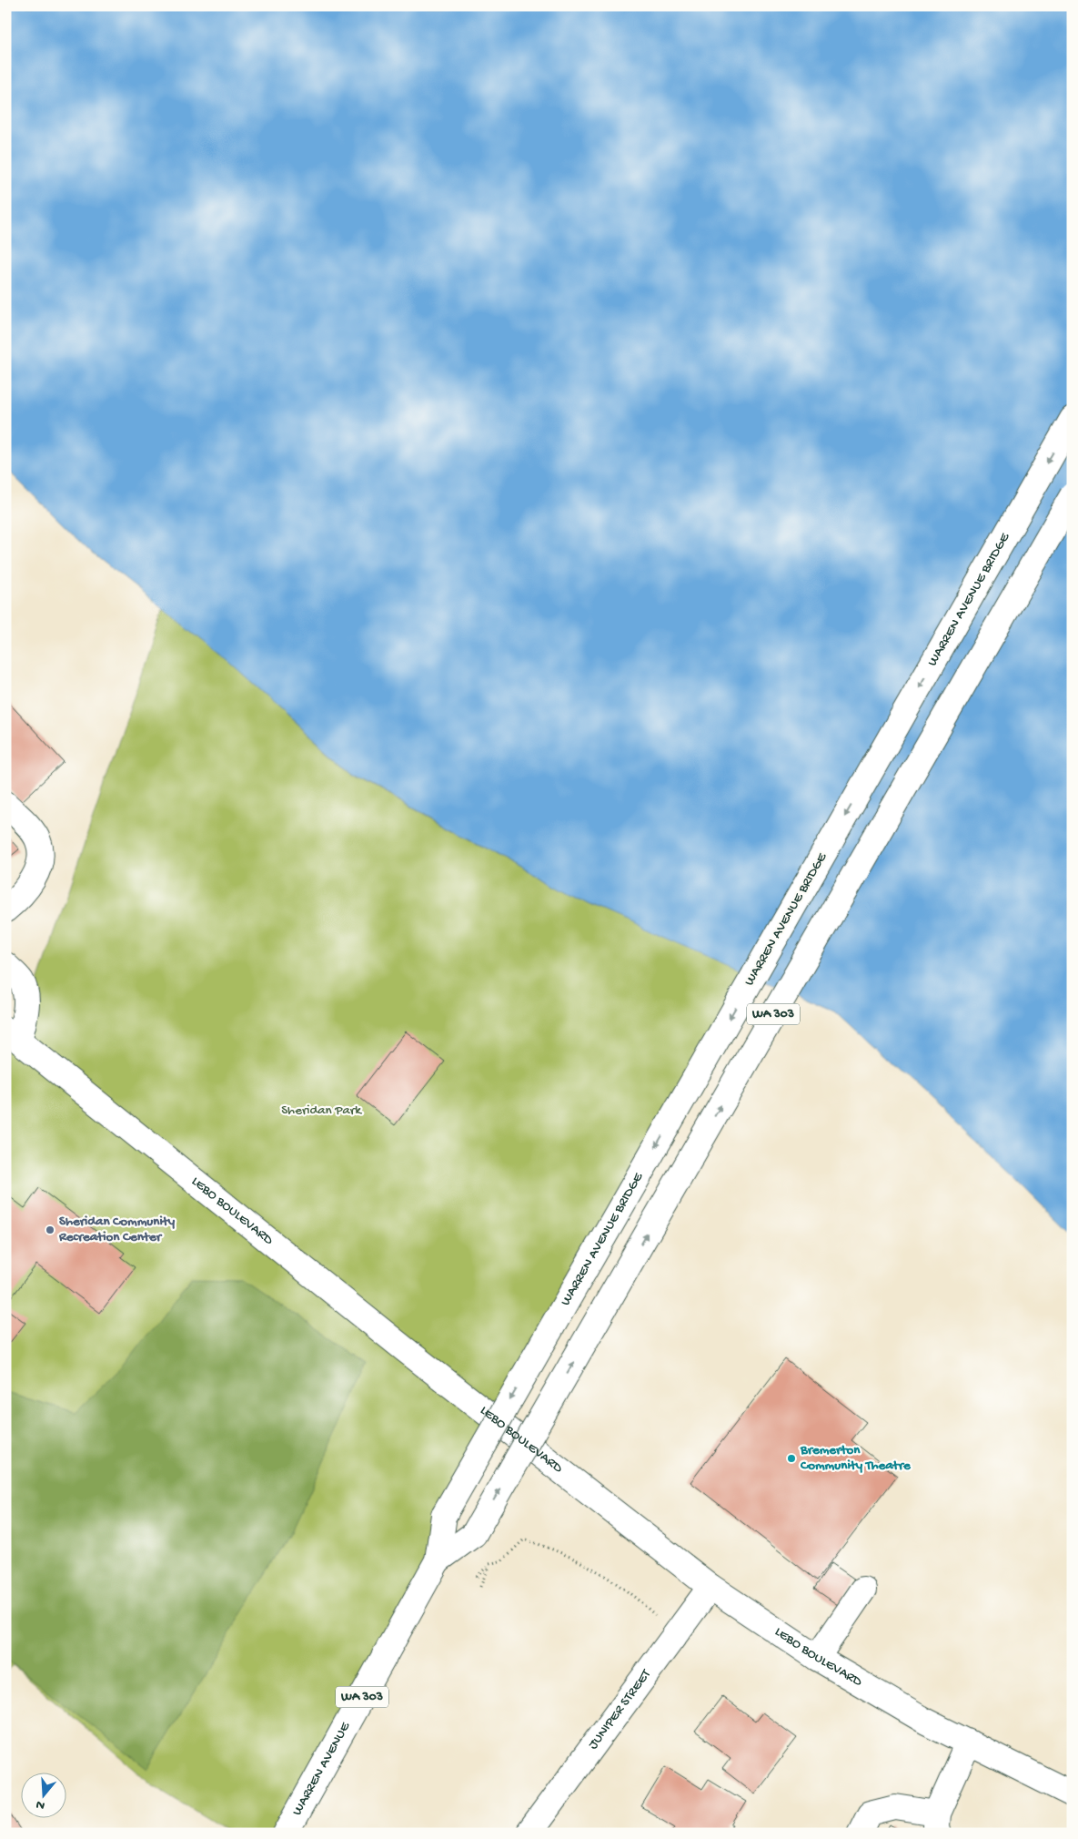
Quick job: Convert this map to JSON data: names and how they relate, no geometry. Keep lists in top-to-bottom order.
{
  "streets": {
    "main road": [
      "WARREN AVENUE BRIDGE",
      "WA 303",
      "LEBO BOULEVARD",
      "JUNIPER STREET",
      "WARREN AVENUE"
    ]
  },
  "crossings": [
    ["WARREN AVENUE BRIDGE", "WARREN AVENUE"],
    ["LEBO BOULEVARD", "JUNIPER STREET"]
  ],
  "one_way": ["WARREN AVENUE BRIDGE", "WARREN AVENUE"],
  "parks": ["Sheridan Park"],
  "places": ["Sheridan Community Recreation Center", "Bremerton Community Theatre"],
  "north": "bottom"
}
